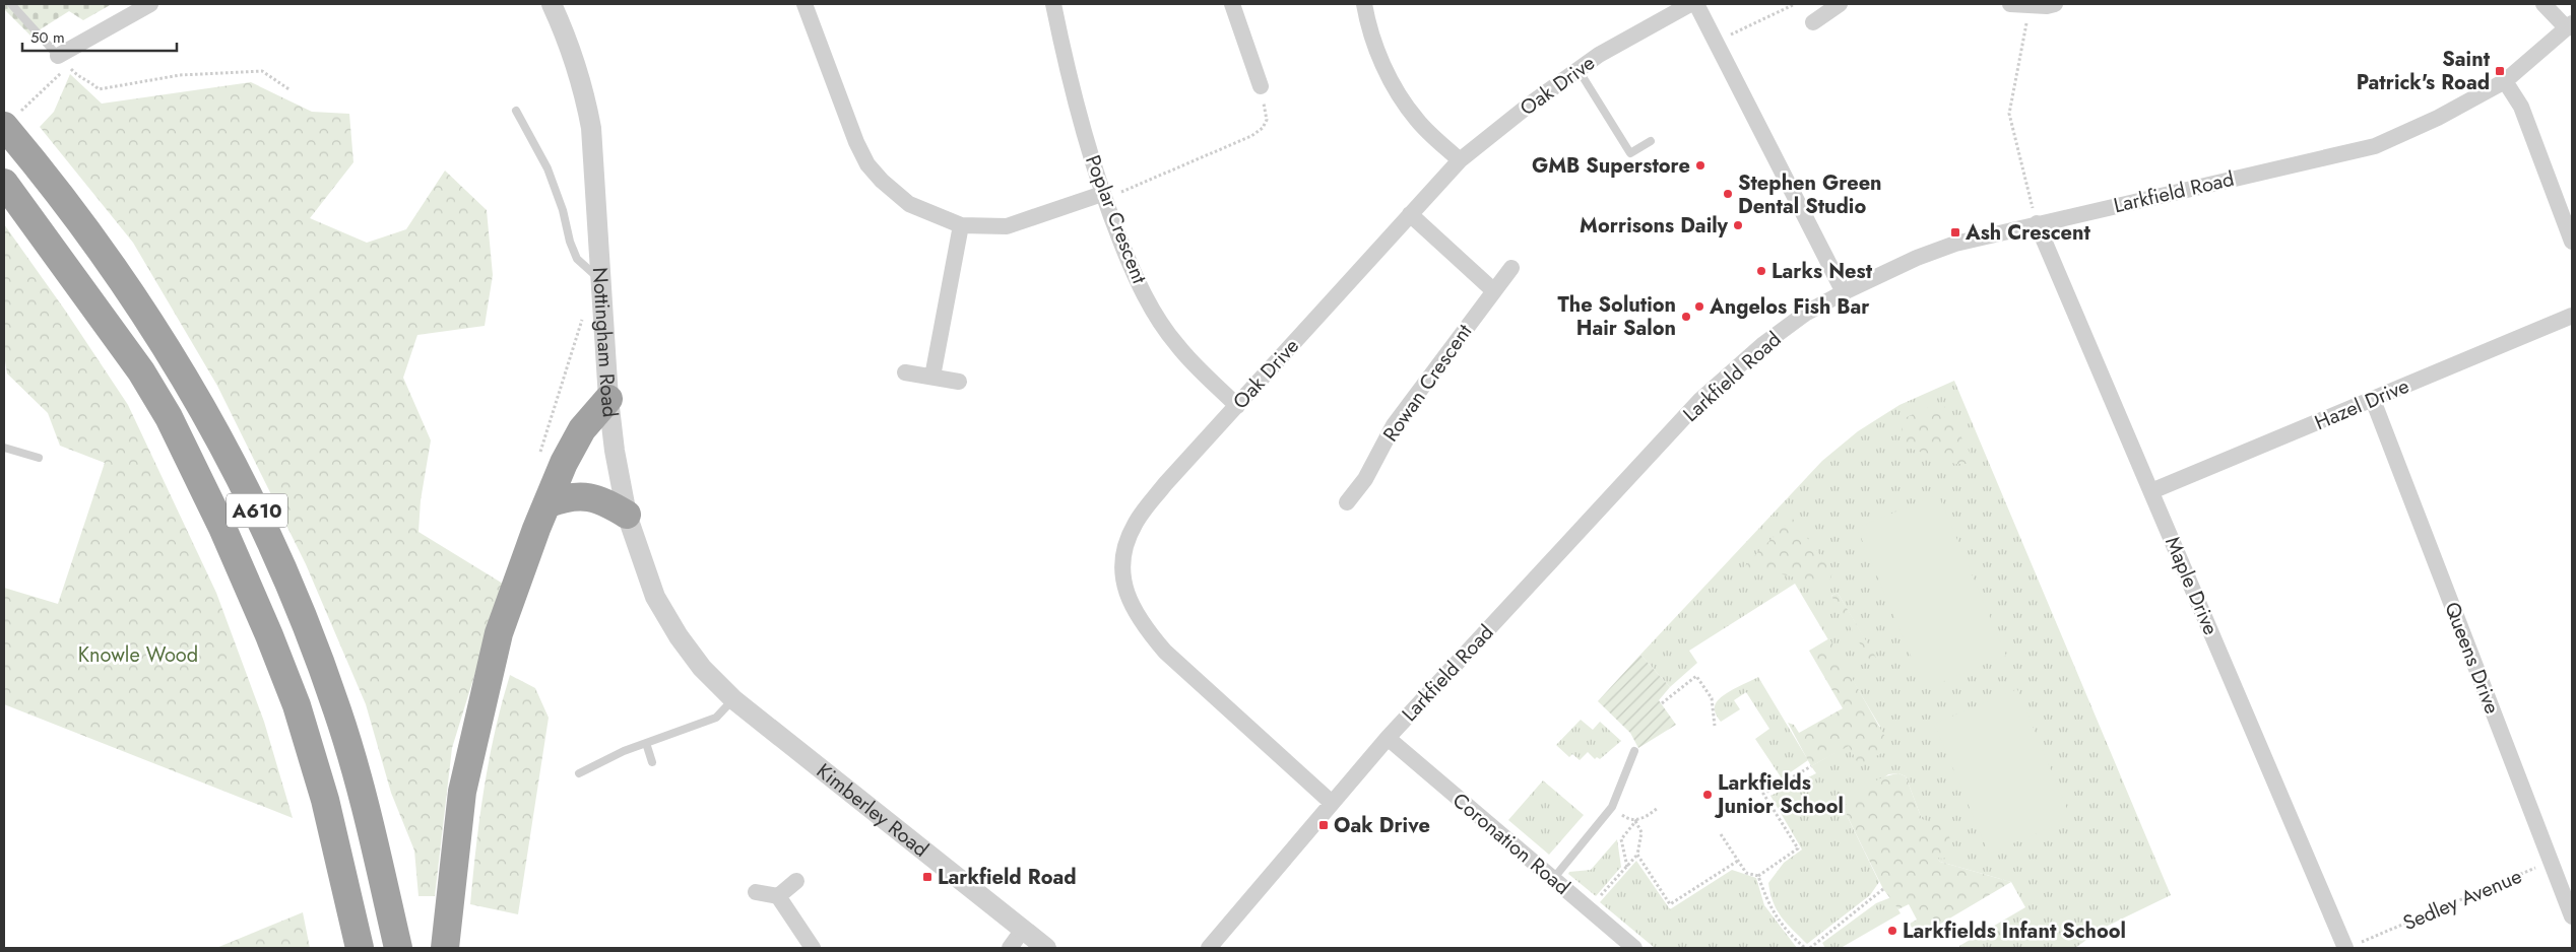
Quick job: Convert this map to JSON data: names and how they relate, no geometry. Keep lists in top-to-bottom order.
{
  "streets": {
    "highway": ["A610"],
    "street": [
      "Oak Drive",
      "Larkfield Road",
      "Poplar Crescent",
      "Nottingham Road",
      "Rowan Crescent",
      "Hazel Drive",
      "Maple Drive",
      "Queens Drive",
      "Kimberley Road",
      "Coronation Road"
    ],
    "path": ["Sedley Avenue"]
  },
  "crossings": [
    ["Oak Drive", "Larkfield Road"],
    ["Oak Drive", "Poplar Crescent"],
    ["Larkfield Road", "Maple Drive"],
    ["Larkfield Road", "Coronation Road"],
    ["Nottingham Road", "Kimberley Road"],
    ["Hazel Drive", "Maple Drive"],
    ["Hazel Drive", "Queens Drive"],
    ["Maple Drive", "Sedley Avenue"],
    ["Queens Drive", "Sedley Avenue"]
  ],
  "parks": ["Knowle Wood"],
  "places": {
    "transit": [
      "Saint Patrick's Road",
      "Ash Crescent",
      "Oak Drive",
      "Larkfield Road"
    ],
    "other": [
      "GMB Superstore",
      "Stephen Green Dental Studio",
      "Morrisons Daily",
      "Larks Nest",
      "Angelos Fish Bar",
      "The Solution Hair Salon",
      "Larkfields Junior School",
      "Larkfields Infant School"
    ]
  },
  "scale_bar": "50 m"
}
